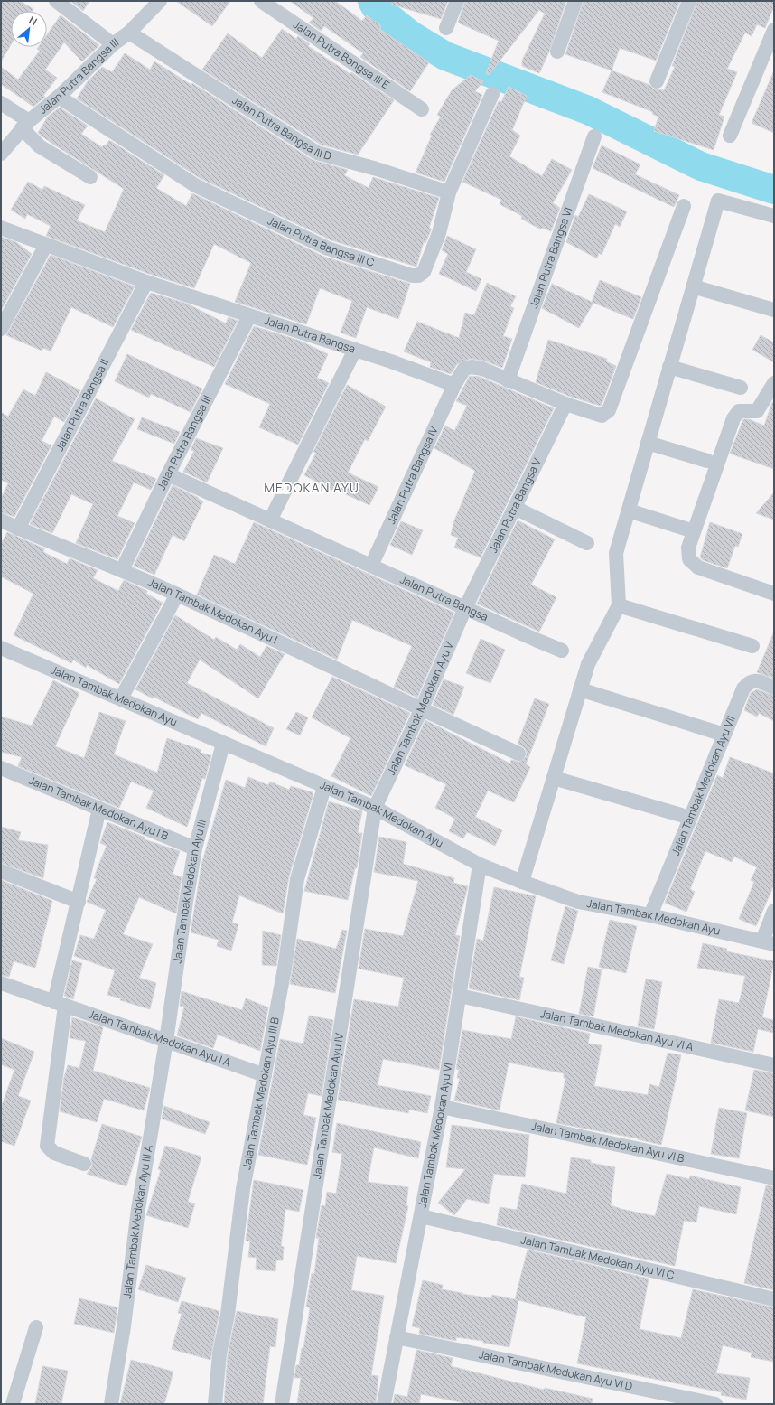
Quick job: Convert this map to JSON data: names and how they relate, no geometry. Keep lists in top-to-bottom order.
{
  "streets": {
    "street": [
      "Jalan Putra Bangsa III E",
      "Jalan Putra Bangsa III",
      "Jalan Putra Bangsa III D",
      "Jalan Putra Bangsa III C",
      "Jalan Putra Bangsa VI",
      "Jalan Putra Bangsa",
      "Jalan Putra Bangsa II",
      "Jalan Putra Bangsa IV",
      "Jalan Putra Bangsa V",
      "Jalan Tambak Medokan Ayu I",
      "Jalan Tambak Medokan Ayu",
      "Jalan Tambak Medokan Ayu V",
      "Jalan Tambak Medokan Ayu VII",
      "Jalan Tambak Medokan Ayu I B",
      "Jalan Tambak Medokan Ayu III",
      "Jalan Tambak Medokan Ayu VI A",
      "Jalan Tambak Medokan Ayu I A",
      "Jalan Tambak Medokan Ayu III B",
      "Jalan Tambak Medokan Ayu IV",
      "Jalan Tambak Medokan Ayu VI",
      "Jalan Tambak Medokan Ayu VI B",
      "Jalan Tambak Medokan Ayu III A",
      "Jalan Tambak Medokan Ayu VI C",
      "Jalan Tambak Medokan Ayu VI D"
    ]
  },
  "crossings": [
    ["Jalan Putra Bangsa III", "Jalan Putra Bangsa III D"],
    ["Jalan Putra Bangsa III", "Jalan Putra Bangsa III C"],
    ["Jalan Putra Bangsa III", "Jalan Putra Bangsa"],
    ["Jalan Putra Bangsa III", "Jalan Tambak Medokan Ayu I"],
    ["Jalan Putra Bangsa III D", "Jalan Putra Bangsa III C"],
    ["Jalan Putra Bangsa", "Jalan Putra Bangsa II"],
    ["Jalan Putra Bangsa", "Jalan Putra Bangsa IV"],
    ["Jalan Putra Bangsa", "Jalan Putra Bangsa V"],
    ["Jalan Putra Bangsa", "Jalan Tambak Medokan Ayu V"],
    ["Jalan Putra Bangsa II", "Jalan Tambak Medokan Ayu I"],
    ["Jalan Putra Bangsa V", "Jalan Tambak Medokan Ayu V"],
    ["Jalan Tambak Medokan Ayu I", "Jalan Tambak Medokan Ayu V"],
    ["Jalan Tambak Medokan Ayu", "Jalan Tambak Medokan Ayu V"],
    ["Jalan Tambak Medokan Ayu", "Jalan Tambak Medokan Ayu VII"],
    ["Jalan Tambak Medokan Ayu", "Jalan Tambak Medokan Ayu III"],
    ["Jalan Tambak Medokan Ayu", "Jalan Tambak Medokan Ayu III B"],
    ["Jalan Tambak Medokan Ayu", "Jalan Tambak Medokan Ayu IV"],
    ["Jalan Tambak Medokan Ayu", "Jalan Tambak Medokan Ayu VI"],
    ["Jalan Tambak Medokan Ayu V", "Jalan Tambak Medokan Ayu IV"],
    ["Jalan Tambak Medokan Ayu I B", "Jalan Tambak Medokan Ayu III"],
    ["Jalan Tambak Medokan Ayu III", "Jalan Tambak Medokan Ayu I A"],
    ["Jalan Tambak Medokan Ayu III", "Jalan Tambak Medokan Ayu III A"],
    ["Jalan Tambak Medokan Ayu VI A", "Jalan Tambak Medokan Ayu VI"],
    ["Jalan Tambak Medokan Ayu I A", "Jalan Tambak Medokan Ayu III B"],
    ["Jalan Tambak Medokan Ayu I A", "Jalan Tambak Medokan Ayu III A"],
    ["Jalan Tambak Medokan Ayu VI", "Jalan Tambak Medokan Ayu VI B"],
    ["Jalan Tambak Medokan Ayu VI", "Jalan Tambak Medokan Ayu VI C"],
    ["Jalan Tambak Medokan Ayu VI", "Jalan Tambak Medokan Ayu VI D"]
  ],
  "districts": ["MEDOKAN AYU"],
  "north": "top right"
}
